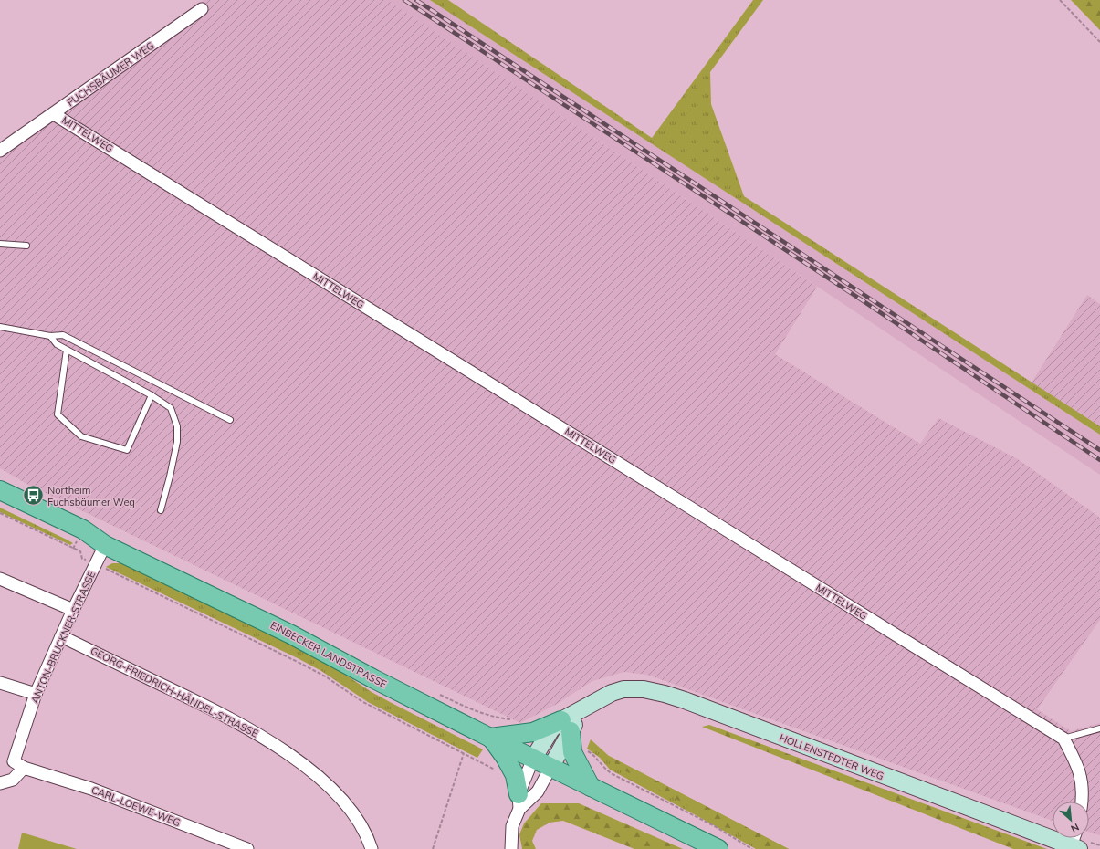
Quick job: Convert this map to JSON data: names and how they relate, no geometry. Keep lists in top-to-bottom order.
{
  "streets": {
    "main road": ["EINBECKER LANDSTRASSE", "HOLLENSTEDTER WEG"],
    "street": [
      "FUCHSBÄUMER WEG",
      "MITTELWEG",
      "ANTON-BRUCKNER-STRASSE",
      "GEORG-FRIEDRICH-HÄNDEL-STRASSE",
      "CARL-LOEWE-WEG"
    ]
  },
  "crossings": [
    ["FUCHSBÄUMER WEG", "MITTELWEG"],
    ["ANTON-BRUCKNER-STRASSE", "EINBECKER LANDSTRASSE"],
    ["ANTON-BRUCKNER-STRASSE", "GEORG-FRIEDRICH-HÄNDEL-STRASSE"],
    ["ANTON-BRUCKNER-STRASSE", "CARL-LOEWE-WEG"]
  ],
  "places": {
    "bus stop": ["Northeim Fuchsbäumer Weg"]
  },
  "north": "bottom right"
}
